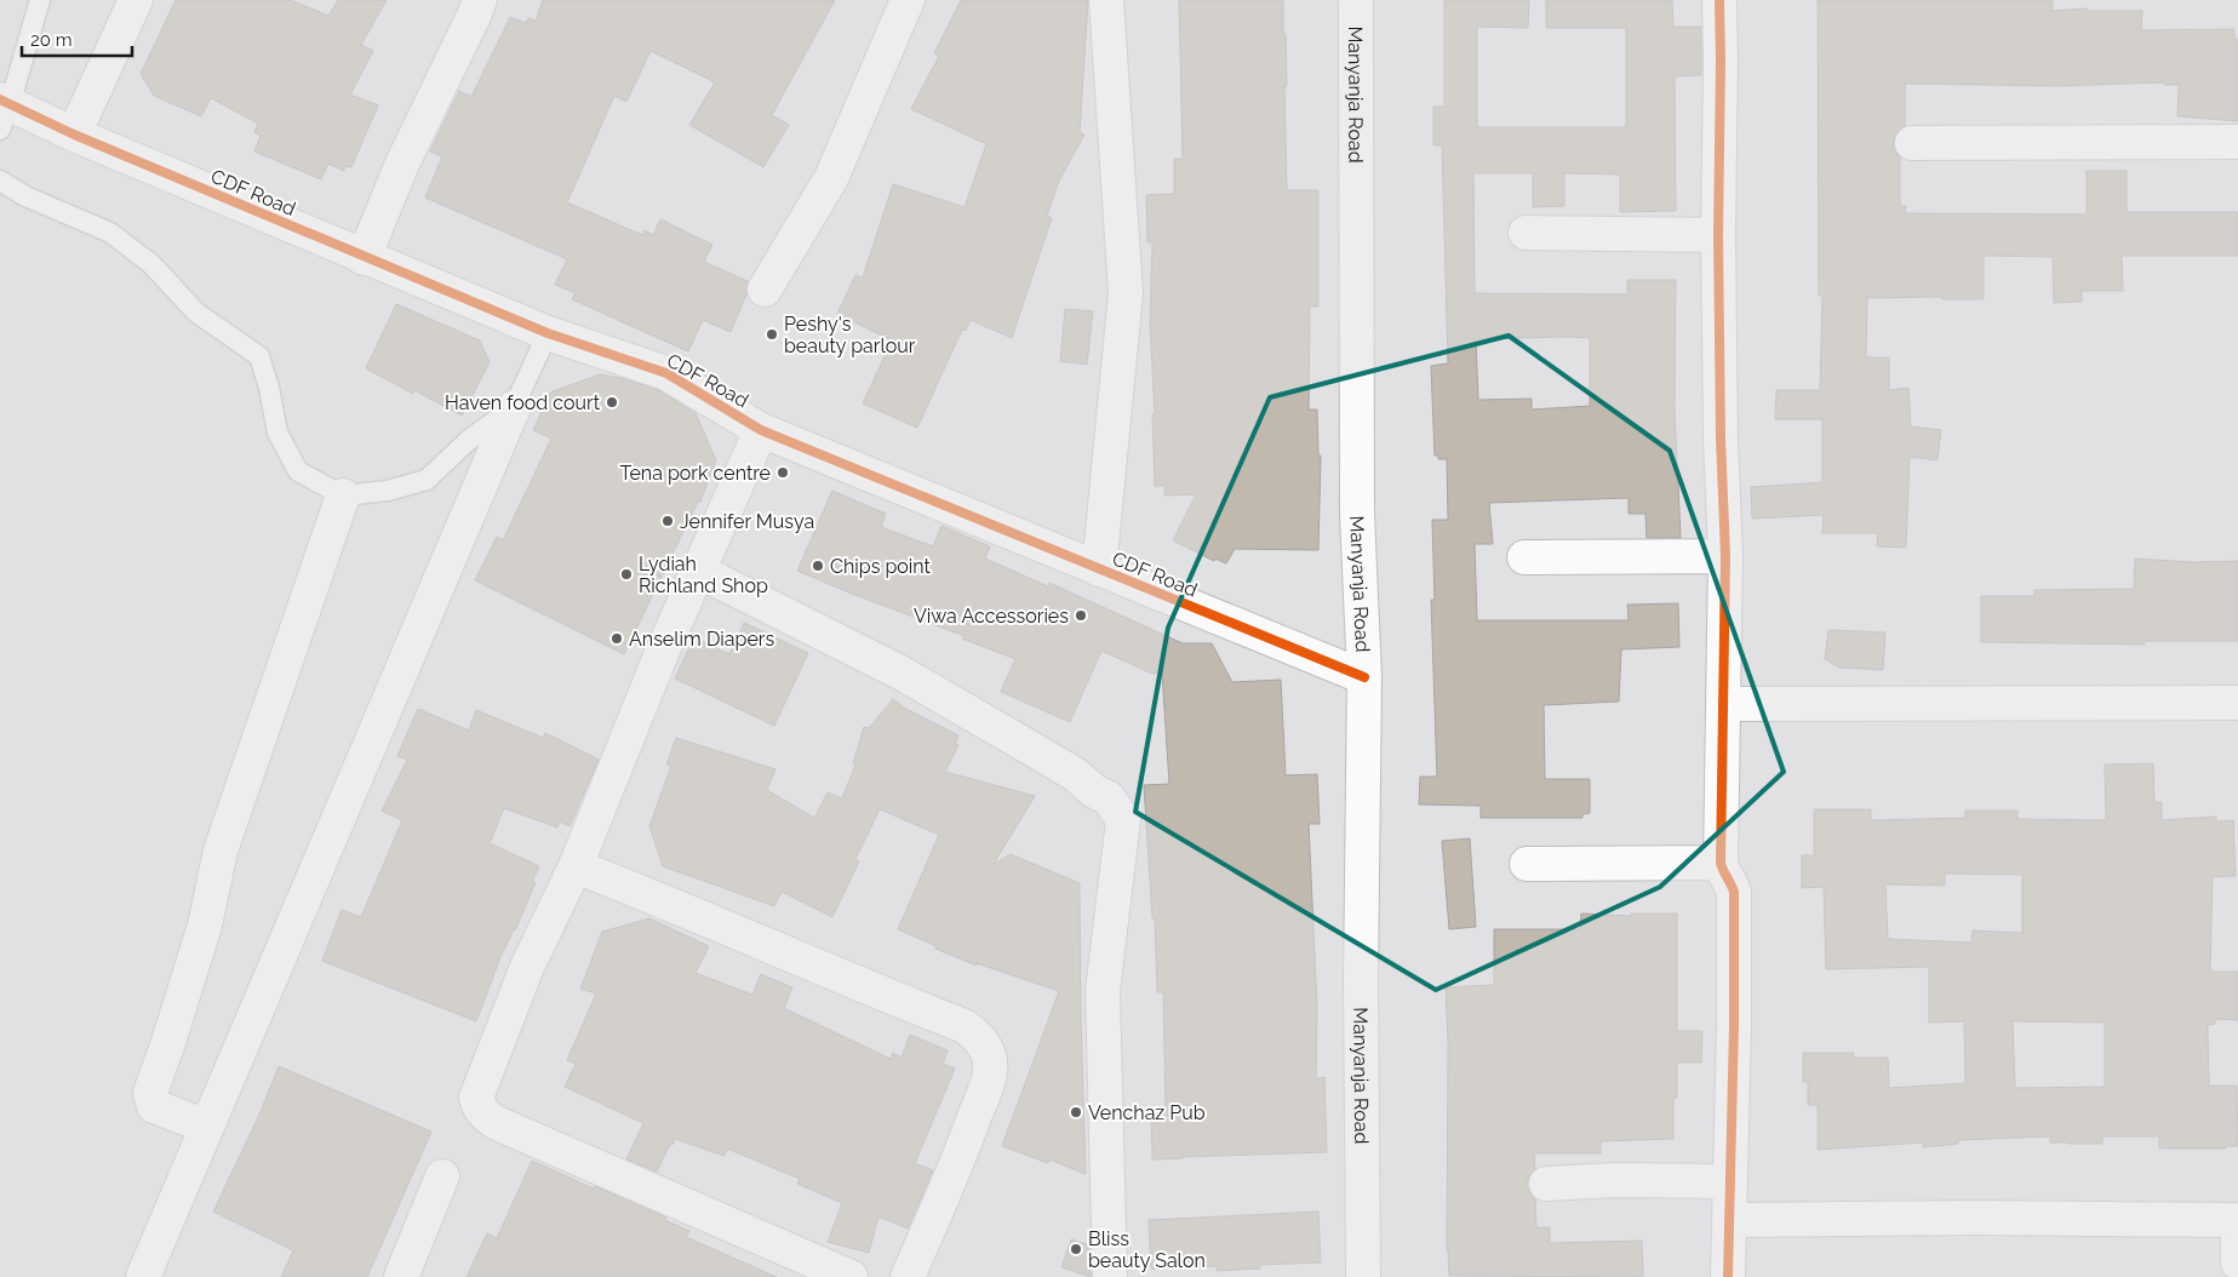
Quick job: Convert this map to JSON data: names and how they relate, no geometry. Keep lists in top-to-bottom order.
{
  "streets": {
    "street": ["Manyanja Road", "CDF Road"]
  },
  "crossings": [
    ["Manyanja Road", "CDF Road"]
  ],
  "places": [
    "Peshy's beauty parlour",
    "Haven food court",
    "Tena pork centre",
    "Jennifer Musya",
    "Chips point",
    "Lydiah Richland Shop",
    "Viwa Accessories",
    "Anselim Diapers",
    "Venchaz Pub",
    "Bliss beauty Salon"
  ],
  "scale_bar": "20 m"
}
